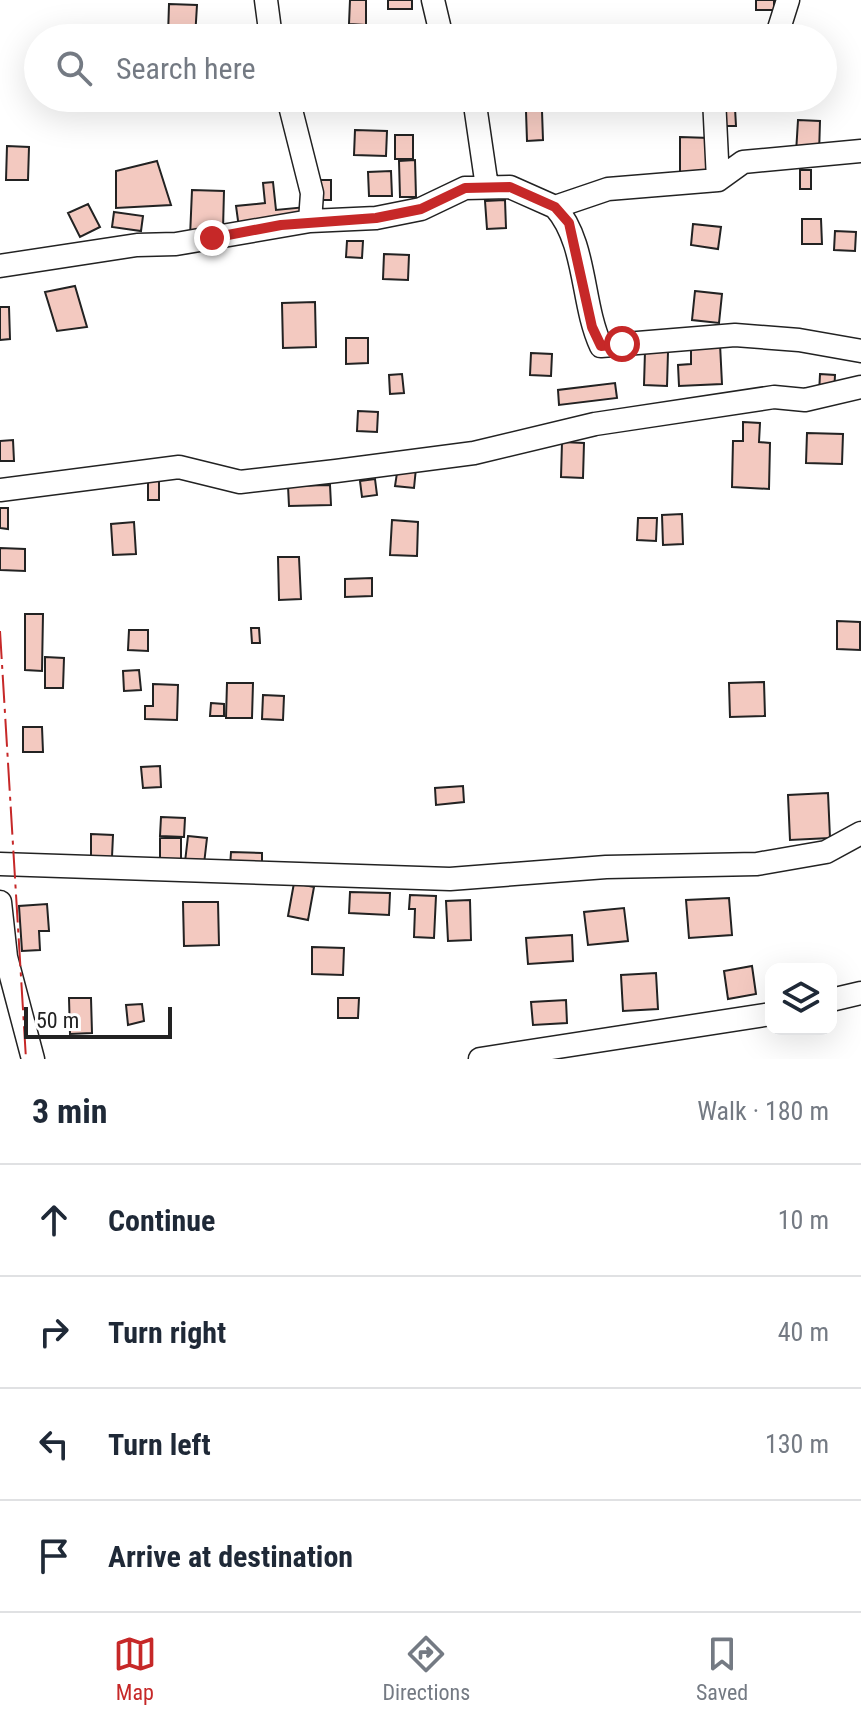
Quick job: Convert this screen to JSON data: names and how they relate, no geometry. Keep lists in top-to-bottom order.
{
  "scale_bar": "50 m",
  "page": {
    "search": "Search here",
    "scale": "50 m",
    "heading": ["3 min", "Walk · 180 m"],
    "list": [
      ["Continue", "10 m"],
      ["Turn right", "40 m"],
      ["Turn left", "130 m"],
      "Arrive at destination"
    ],
    "nav": ["Map", "Directions", "Saved"]
  }
}
